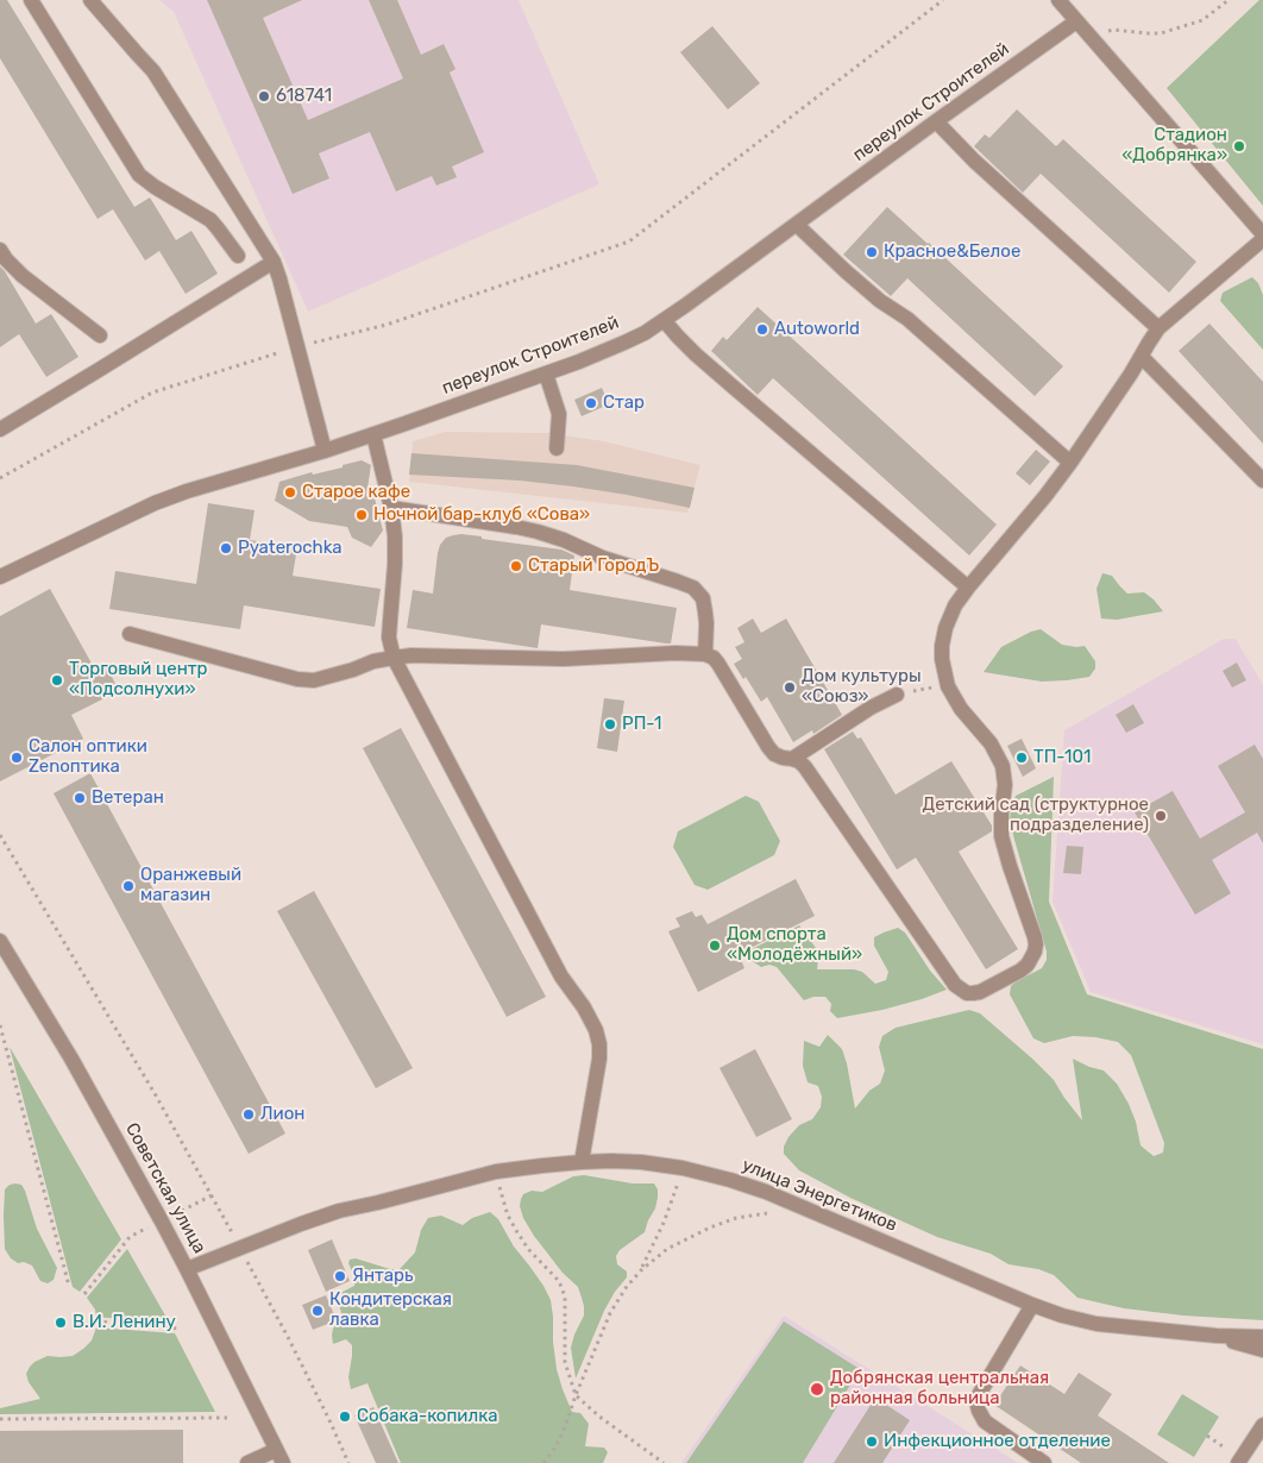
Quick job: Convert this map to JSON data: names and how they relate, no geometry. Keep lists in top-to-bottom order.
{
  "streets": {
    "street": ["переулок Строителей", "Советская улица", "улица Энергетиков"]
  },
  "crossings": [
    ["Советская улица", "улица Энергетиков"]
  ],
  "places": [
    "618741",
    "Стадион «Добрянка»",
    "Красное&Белое",
    "Autoworld",
    "Стар",
    "Старое кафе",
    "Ночной бар-клуб «Сова»",
    "Pyaterochka",
    "Старый ГородЪ",
    "Торговый центр «Подсолнухи»",
    "Дом культуры «Союз»",
    "РП-1",
    "Салон оптики Zenоптика",
    "ТП-101",
    "Ветеран",
    "Детский сад (структурное подразделение)",
    "Оранжевый магазин",
    "Дом спорта «Молодёжный»",
    "Лион",
    "Янтарь",
    "Кондитерская лавка",
    "В.И. Ленину",
    "Добрянская центральная районная больница",
    "Собака-копилка",
    "Инфекционное отделение"
  ]
}
